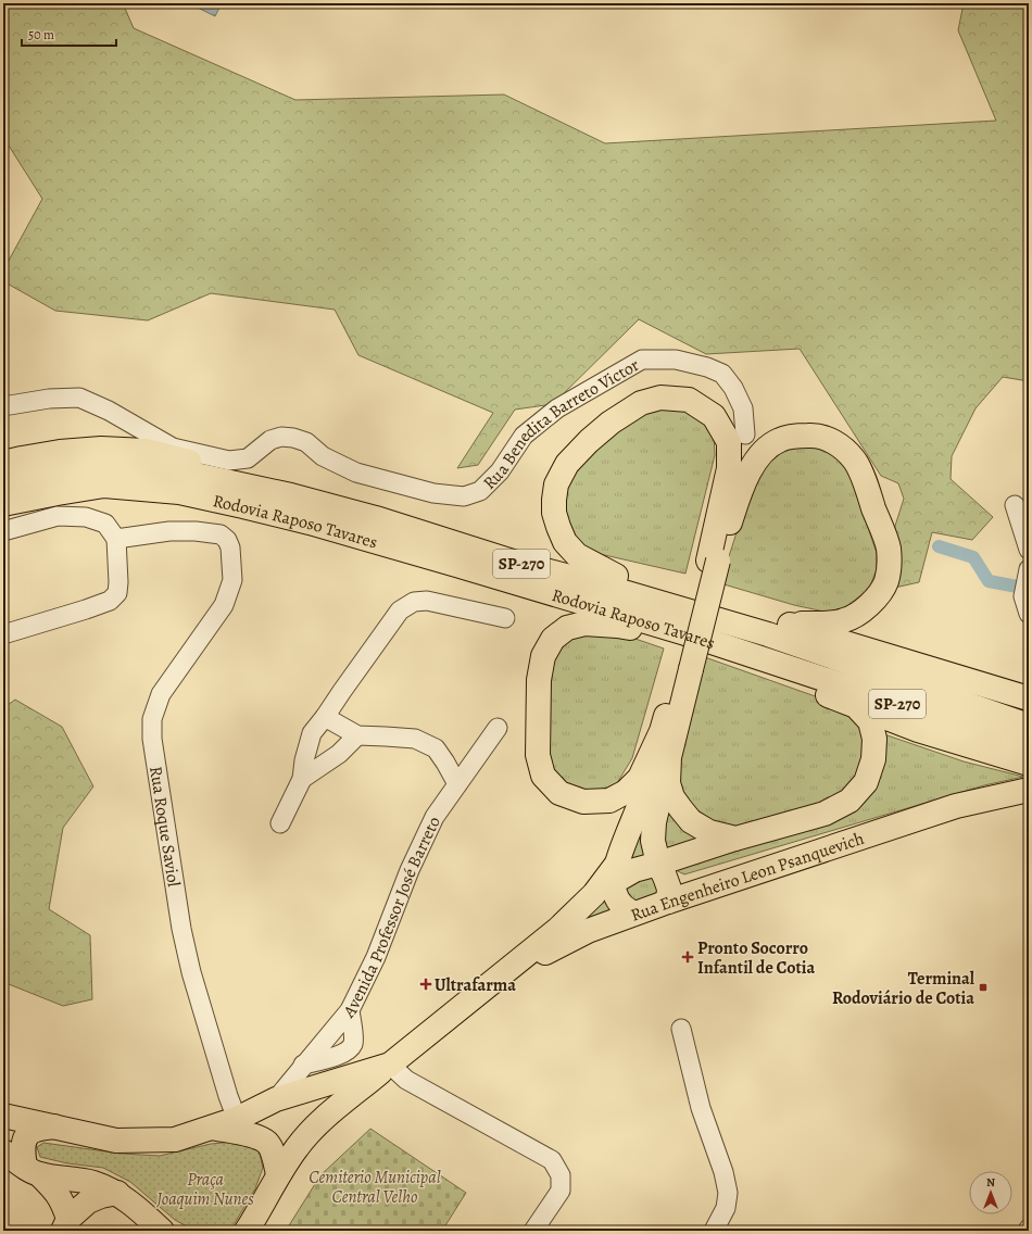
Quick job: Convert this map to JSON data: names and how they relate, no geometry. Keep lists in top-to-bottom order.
{
  "streets": {
    "main road": ["Rodovia Raposo Tavares", "SP-270", "Rua Engenheiro Leon Psanquevich"],
    "street": ["Rua Benedita Barreto Victor", "Rua Roque Saviol", "Avenida Professor José Barreto"]
  },
  "crossings": [
    ["Rua Roque Saviol", "Rua Engenheiro Leon Psanquevich"],
    ["Rua Engenheiro Leon Psanquevich", "Avenida Professor José Barreto"]
  ],
  "parks": ["Cemiterio Municipal Central Velho", "Praça Joaquim Nunes"],
  "places": {
    "health": ["Pronto Socorro Infantil de Cotia", "Ultrafarma"],
    "transit": ["Terminal Rodoviário de Cotia"]
  },
  "scale_bar": "50 m",
  "north": "top"
}
